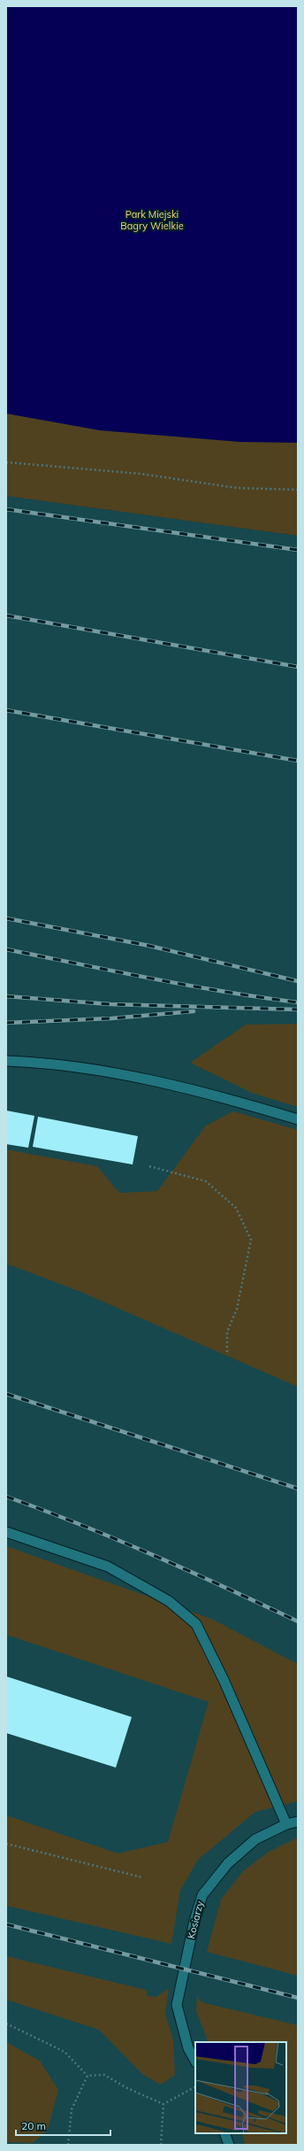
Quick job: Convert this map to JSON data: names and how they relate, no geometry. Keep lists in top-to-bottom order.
{
  "streets": {
    "lane": ["Kosiarzy"]
  },
  "parks": ["Park Miejski Bagry Wielkie"],
  "scale_bar": "20 m"
}
